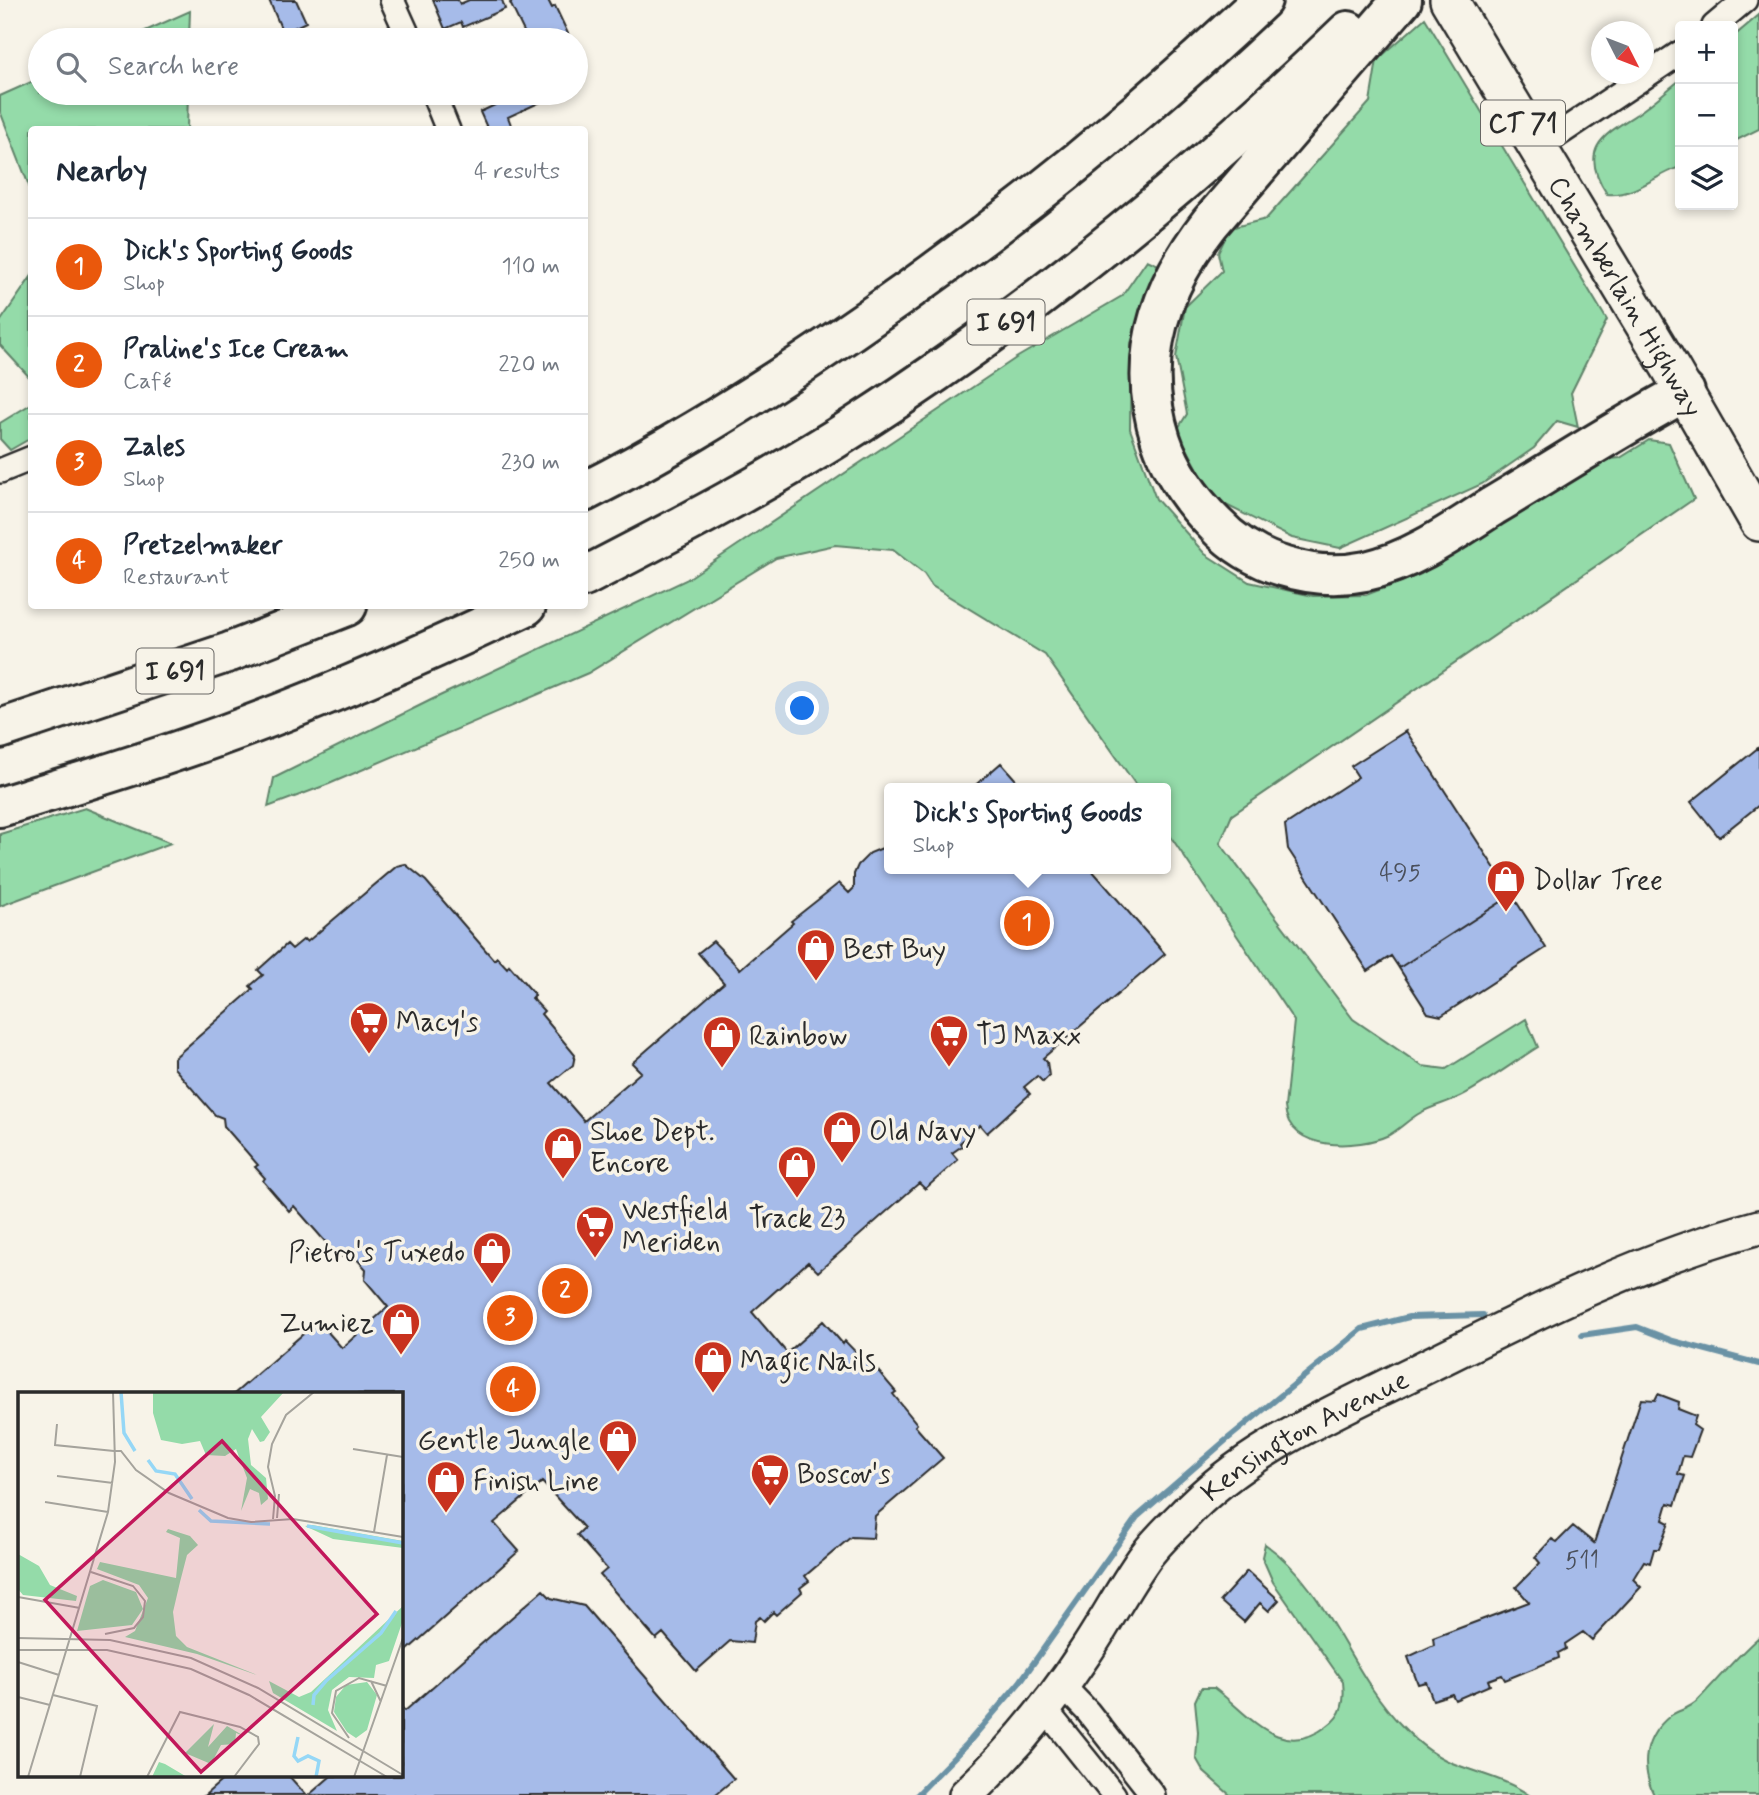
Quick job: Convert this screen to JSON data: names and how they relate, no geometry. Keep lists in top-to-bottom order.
{
  "streets": {
    "highway": ["I 691"],
    "main road": ["CT 71", "Chamberlain Highway", "Kensington Avenue"]
  },
  "places": {
    "shop": [
      "Dollar Tree",
      "Best Buy",
      "Rainbow",
      "Old Navy",
      "Shoe Dept. Encore",
      "Track 23",
      "Pietro's Tuxedo",
      "Zumiez",
      "Magic Nails",
      "Gentle Jungle",
      "Finish Line"
    ],
    "supermarket": [
      "Macy's",
      "TJ Maxx",
      "Westfield Meriden",
      "Boscov's"
    ]
  },
  "house_numbers": ["495", "511"],
  "north": "bottom right",
  "page": {
    "map_buttons": ["+", "−"],
    "search": "Search here",
    "heading": ["Nearby", "4 results"],
    "list": [
      {
        "mark": "1",
        "name": "Dick's Sporting Goods",
        "note": "Shop",
        "value": "110 m"
      },
      {
        "mark": "2",
        "name": "Praline's Ice Cream",
        "note": "Café",
        "value": "220 m"
      },
      {
        "mark": "3",
        "name": "Zales",
        "note": "Shop",
        "value": "230 m"
      },
      {
        "mark": "4",
        "name": "Pretzelmaker",
        "note": "Restaurant",
        "value": "250 m"
      }
    ],
    "popup": ["Dick's Sporting Goods", "Shop"],
    "pins": [
      "1",
      "2",
      "3",
      "4"
    ]
  }
}
